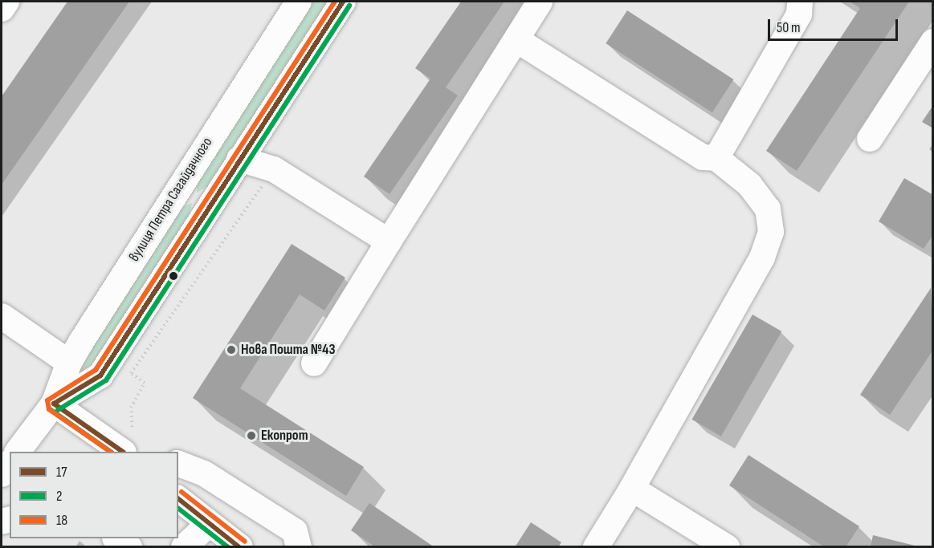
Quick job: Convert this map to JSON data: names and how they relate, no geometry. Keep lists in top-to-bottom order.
{
  "streets": {
    "street": ["вулиця Петра Сагайдачного"]
  },
  "places": ["Нова Пошта №43", "Екопрот"],
  "lines": ["transit line 17", "transit line 18", "transit line 2"],
  "legend": ["17", "2", "18"],
  "scale_bar": "50 m"
}
